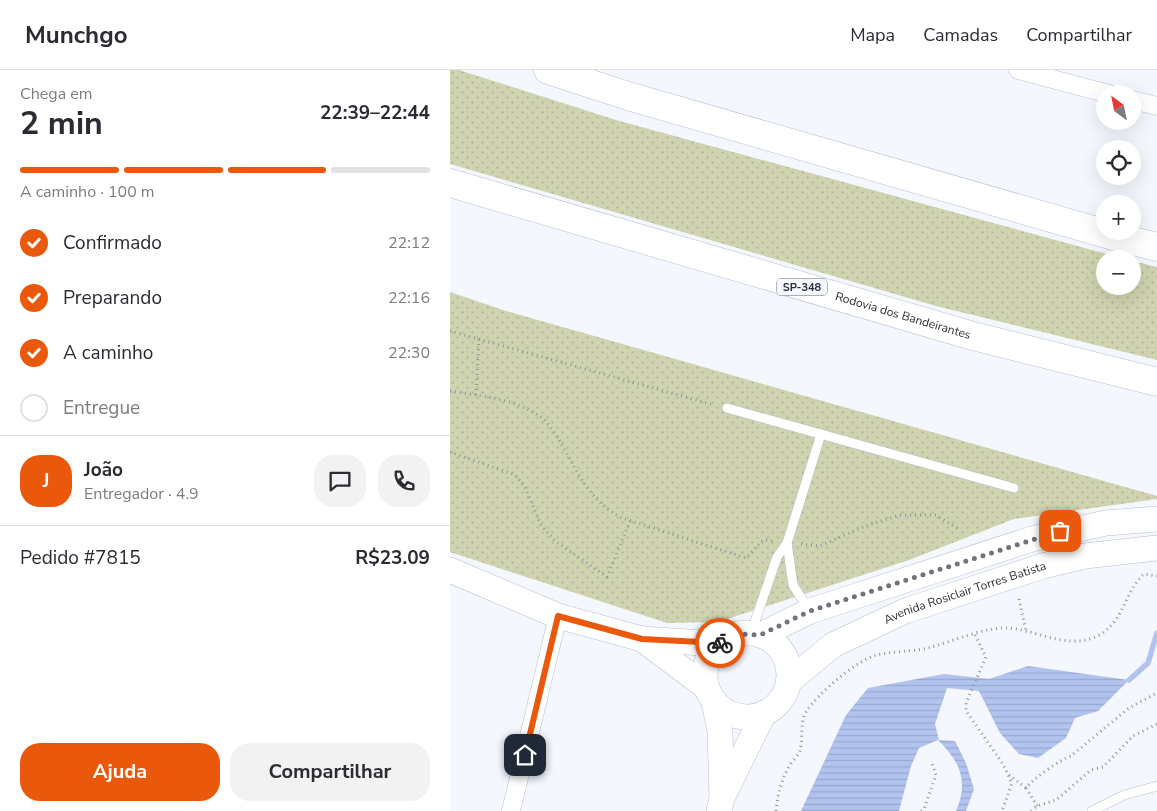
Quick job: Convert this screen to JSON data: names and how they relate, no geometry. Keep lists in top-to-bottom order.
{
  "streets": {
    "highway": ["SP-348", "Rodovia dos Bandeirantes"],
    "main road": ["Avenida Rosiclair Torres Batista"]
  },
  "north": "top left",
  "page": {
    "header": "Munchgo",
    "nav": ["Mapa", "Camadas", "Compartilhar"],
    "heading": ["2 min", "Chega em", "22:39–22:44"],
    "panel": [
      "João",
      "Entregador · 4.9",
      "Pedido #7815",
      "R$23.09"
    ],
    "map_buttons": ["+", "−"],
    "bar": "A caminho · 100 m",
    "list": [
      ["Confirmado", "22:12"],
      ["Preparando", "22:16"],
      ["A caminho", "22:30"],
      "Entregue"
    ],
    "round": "J",
    "buttons": ["Ajuda", "Compartilhar"]
  }
}
